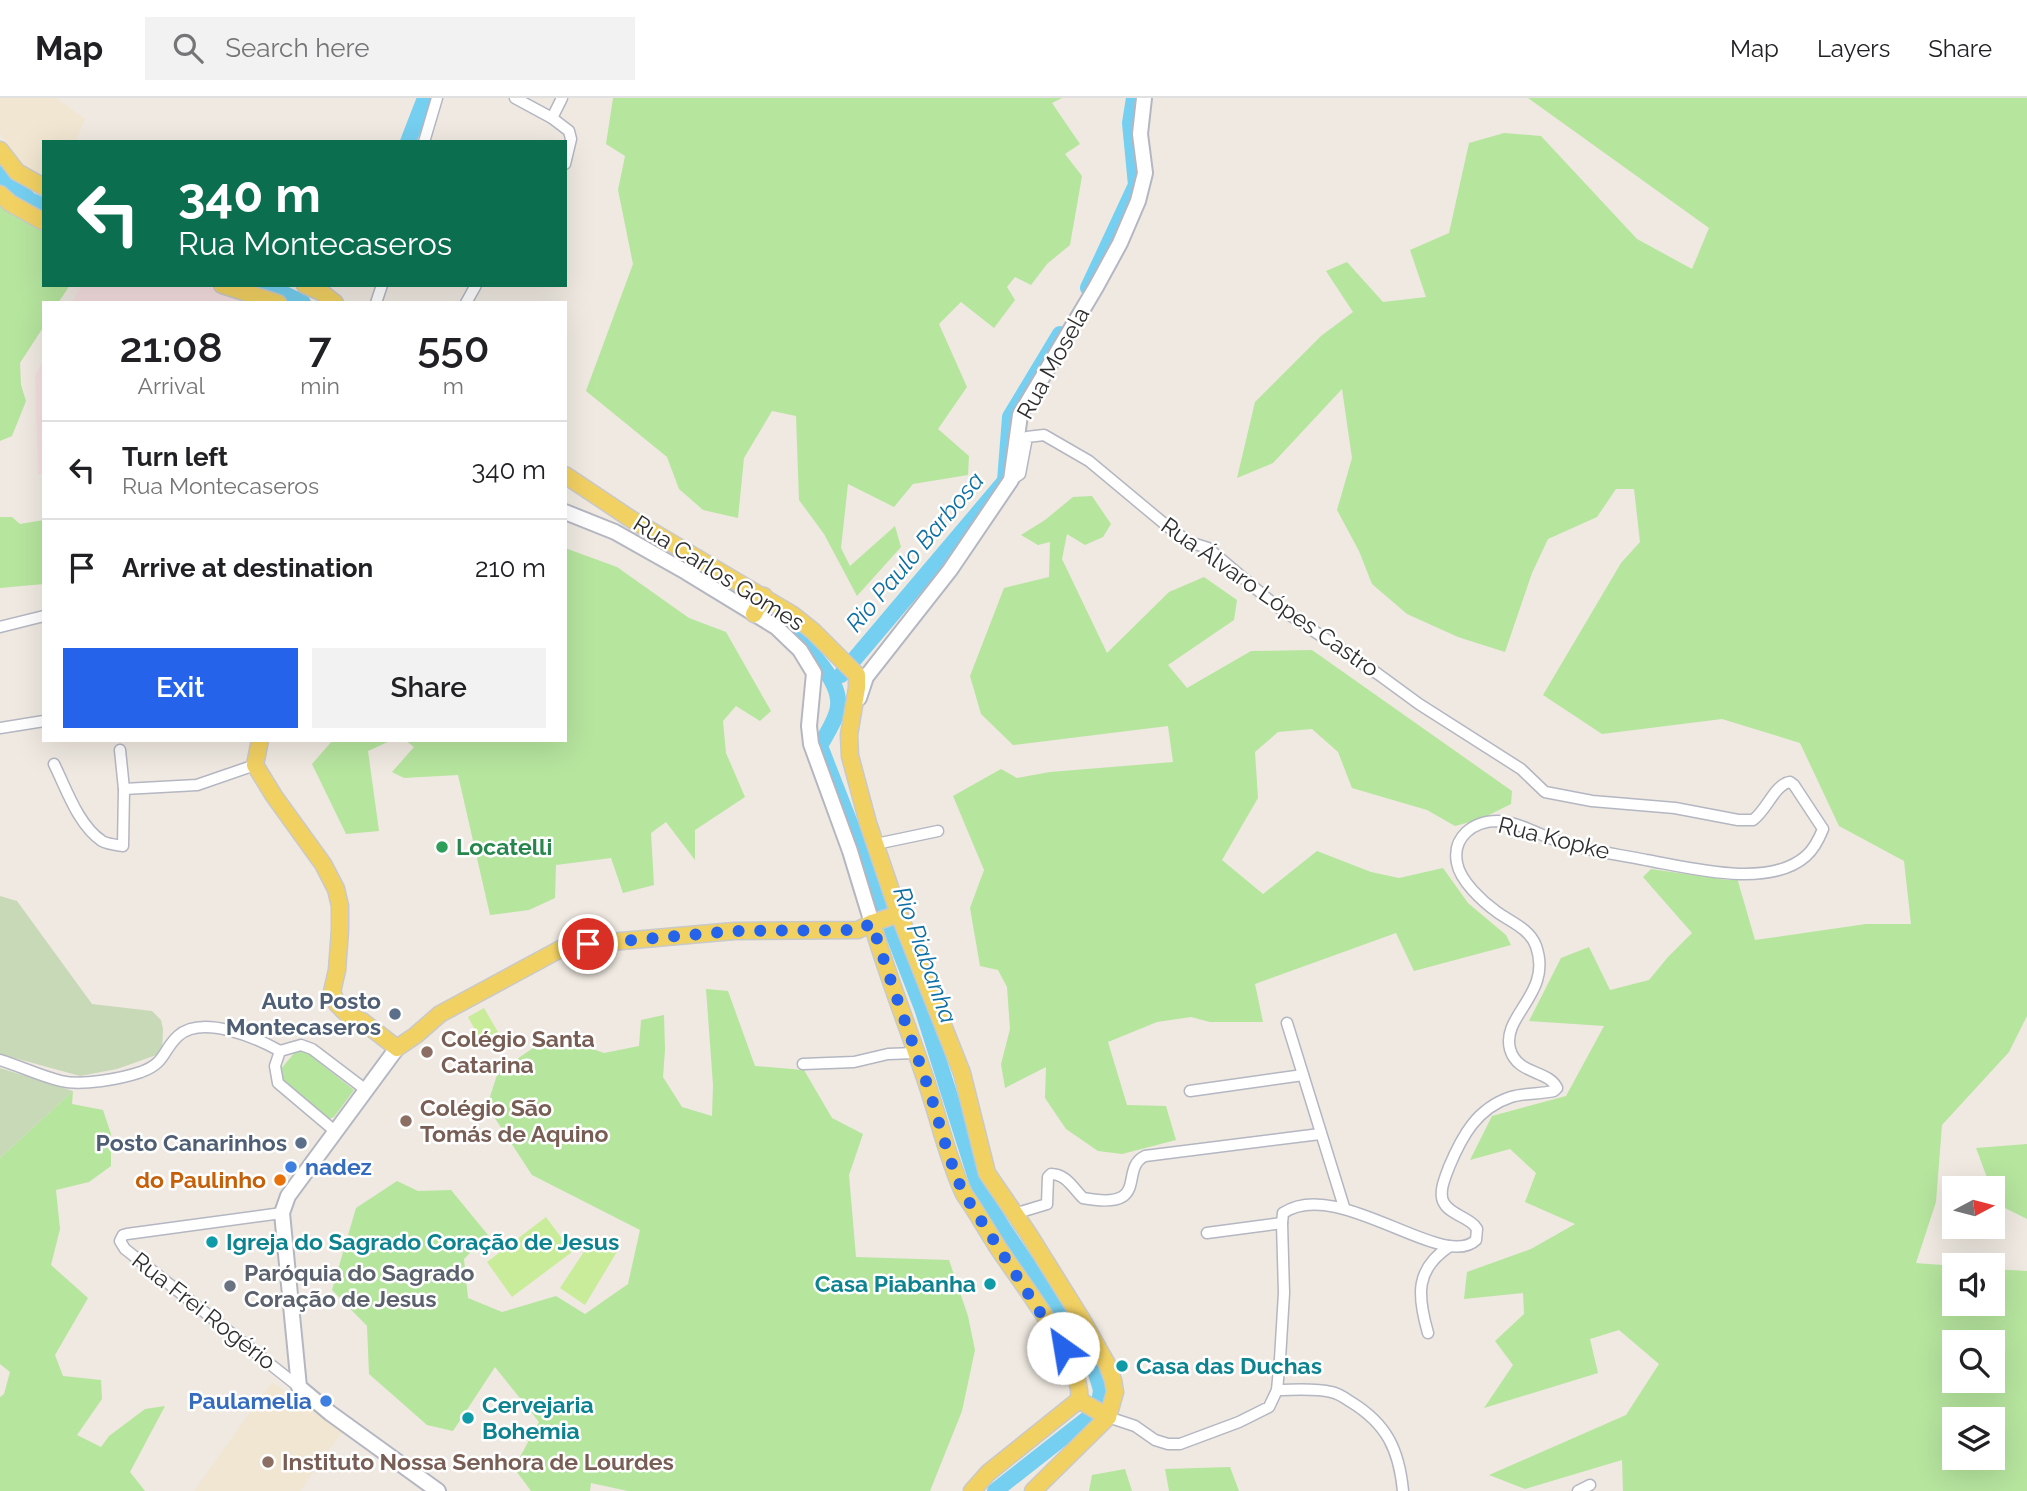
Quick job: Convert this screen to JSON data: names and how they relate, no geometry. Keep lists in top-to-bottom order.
{
  "streets": {
    "main road": ["Rua Mosela", "Rua Carlos Gomes"],
    "street": ["Rua Álvaro Lópes Castro", "Rua Kopke", "Rua Frei Rogério"]
  },
  "crossings": [
    ["Rua Mosela", "Rua Carlos Gomes"],
    ["Rua Mosela", "Rua Álvaro Lópes Castro"],
    ["Rua Álvaro Lópes Castro", "Rua Kopke"]
  ],
  "water": ["Rio Paulo Barbosa", "Rio Piabanha"],
  "places": [
    "Locatelli",
    "Auto Posto Montecaseros",
    "Colégio Santa Catarina",
    "Colégio São Tomás de Aquino",
    "Posto Canarinhos",
    "nadez",
    "do Paulinho",
    "Igreja do Sagrado Coração de Jesus",
    "Casa Piabanha",
    "Paróquia do Sagrado Coração de Jesus",
    "Casa das Duchas",
    "Paulamelia",
    "Cervejaria Bohemia",
    "Instituto Nossa Senhora de Lourdes"
  ],
  "north": "right",
  "page": {
    "header": "Map",
    "search": "Search here",
    "nav": ["Map", "Layers", "Share"],
    "turn": ["340 m", "Rua Montecaseros"],
    "eta": [
      "21:08",
      "Arrival",
      "7",
      "min",
      "550",
      "m"
    ],
    "list": [
      {
        "name": "Turn left",
        "note": "Rua Montecaseros",
        "value": "340 m"
      },
      {
        "name": "Arrive at destination",
        "value": "210 m"
      }
    ],
    "buttons": ["Exit", "Share"]
  }
}
